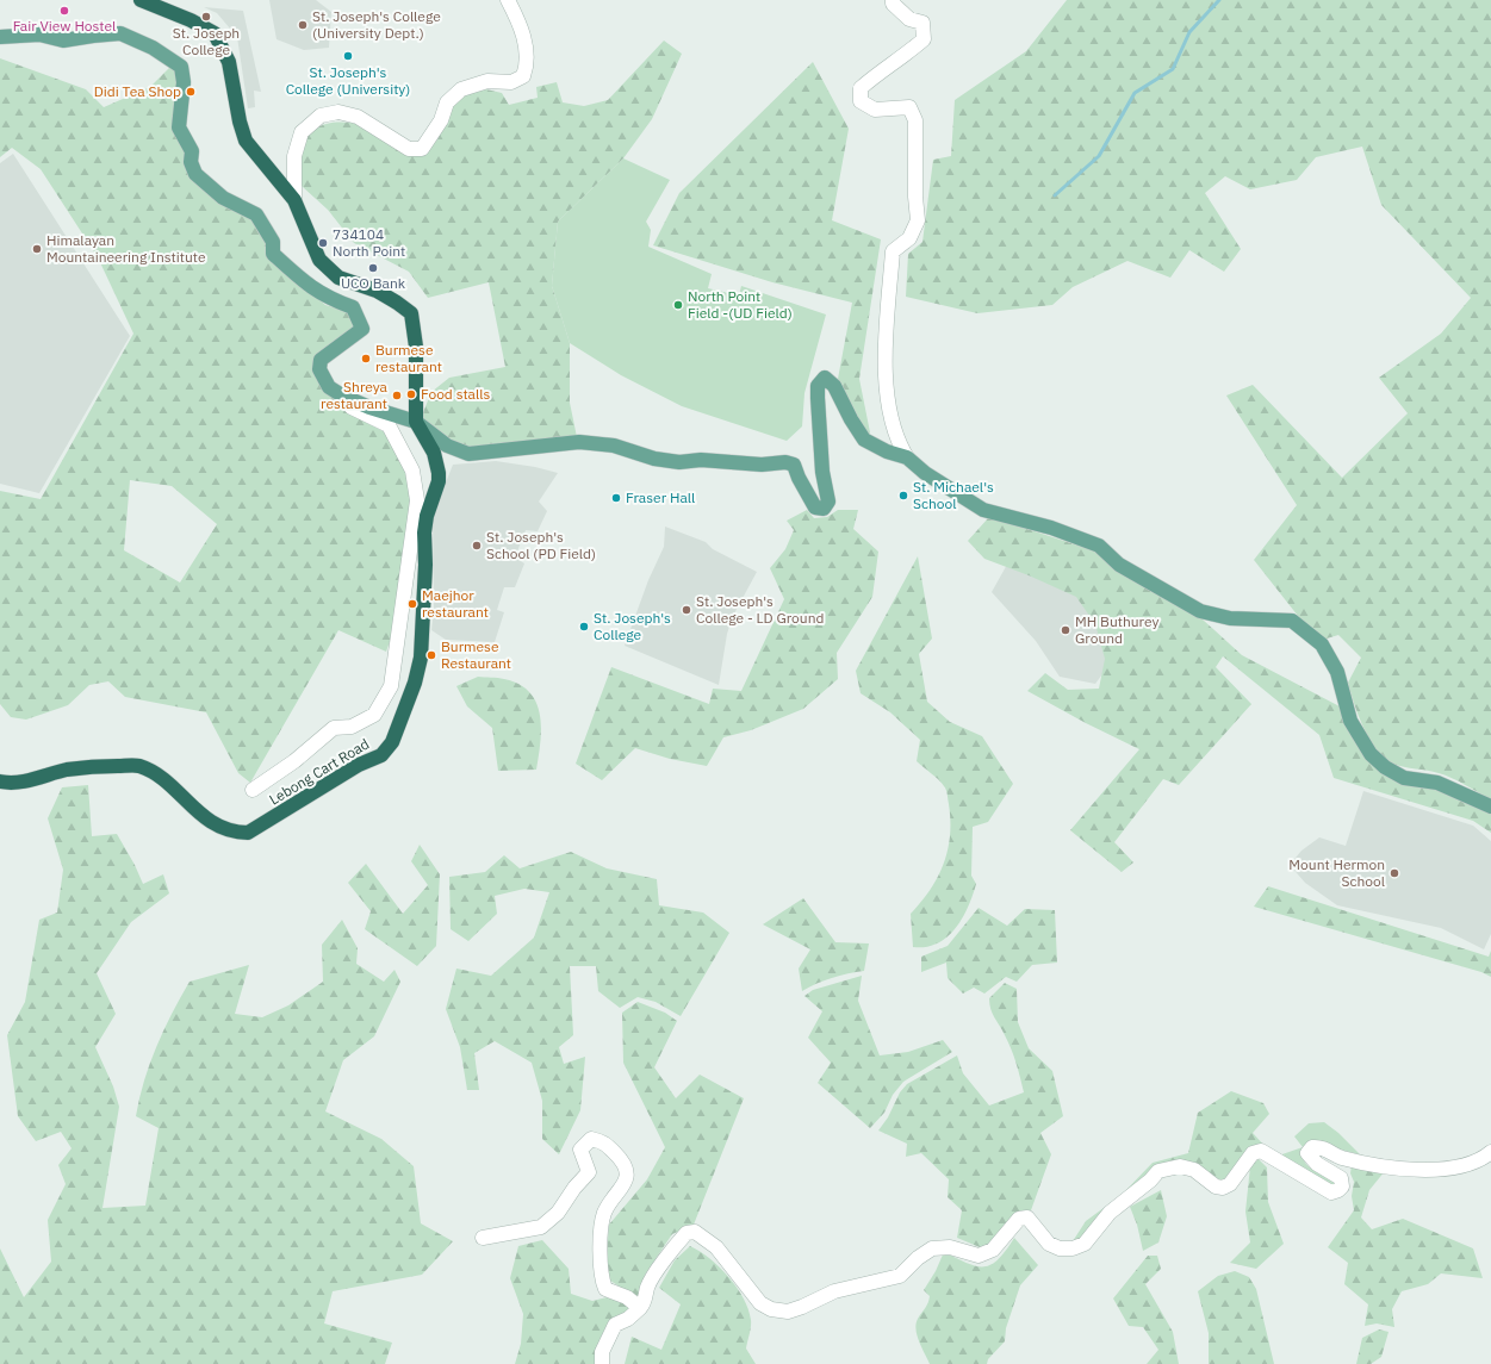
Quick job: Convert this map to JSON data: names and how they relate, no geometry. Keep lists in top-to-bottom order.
{
  "streets": {
    "highway": ["Lebong Cart Road"]
  },
  "places": [
    "Fair View Hostel",
    "St. Joseph College",
    "St. Joseph's College (University Dept.)",
    "St. Joseph's College (University)",
    "Didi Tea Shop",
    "734104 North Point",
    "Himalayan Mountaineering Institute",
    "UCO Bank",
    "North Point Field -(UD Field)",
    "Burmese restaurant",
    "Food stalls",
    "Shreya restaurant",
    "St. Michael's School",
    "Fraser Hall",
    "St. Joseph's School (PD Field)",
    "Maejhor restaurant",
    "St. Joseph's College - LD Ground",
    "St. Joseph's College",
    "MH Buthurey Ground",
    "Burmese Restaurant",
    "Mount Hermon School"
  ]
}
